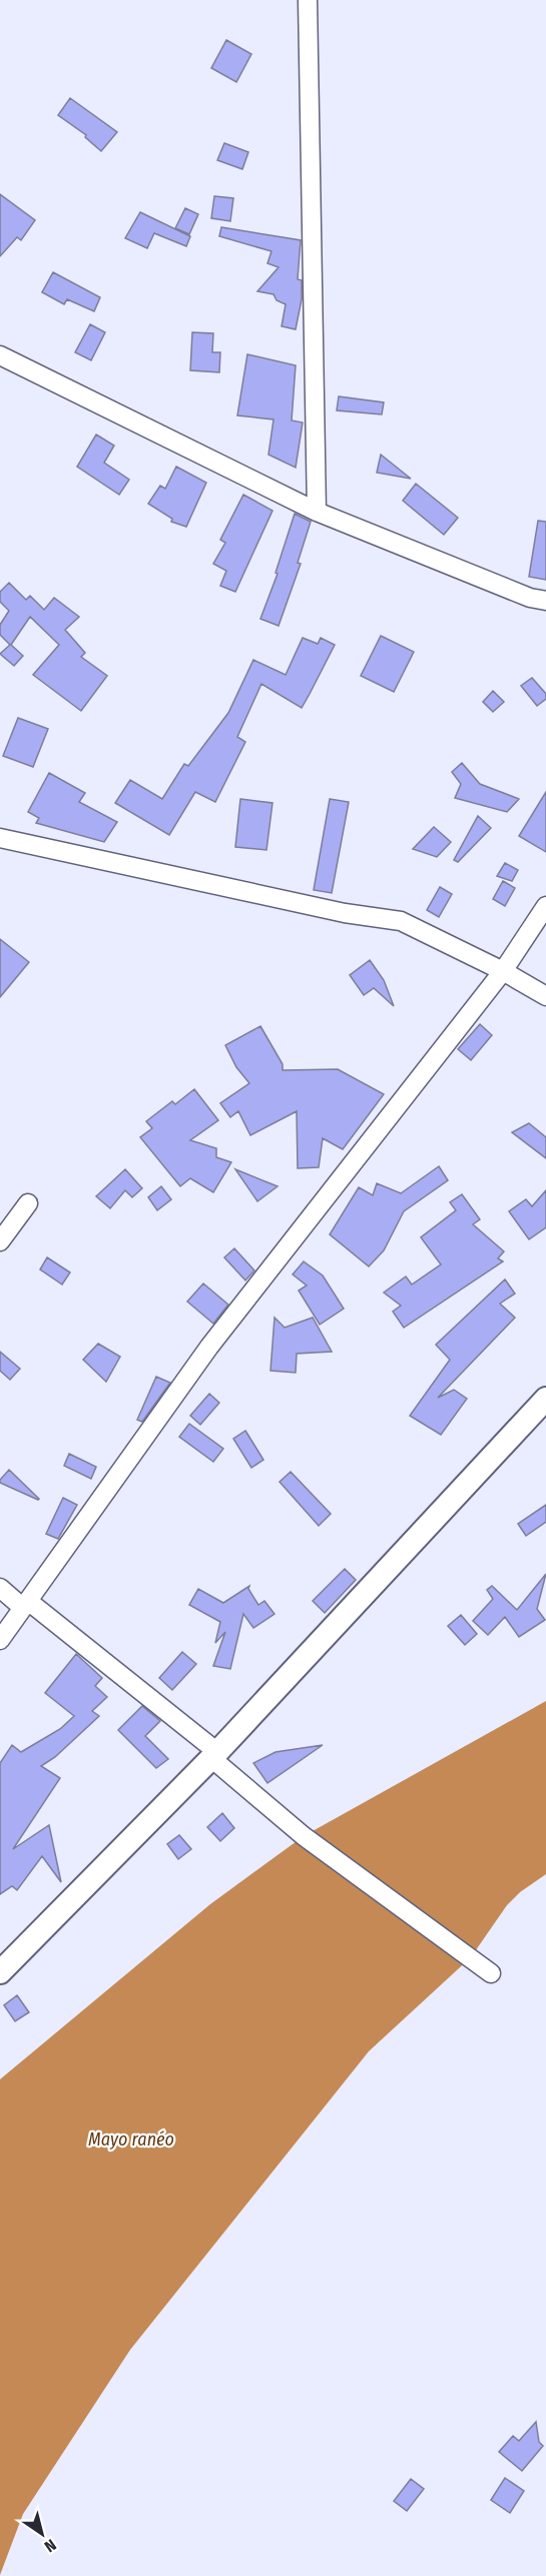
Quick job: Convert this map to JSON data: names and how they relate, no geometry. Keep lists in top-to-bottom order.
{
  "water": ["Mayo ranéo"],
  "north": "bottom right"
}
